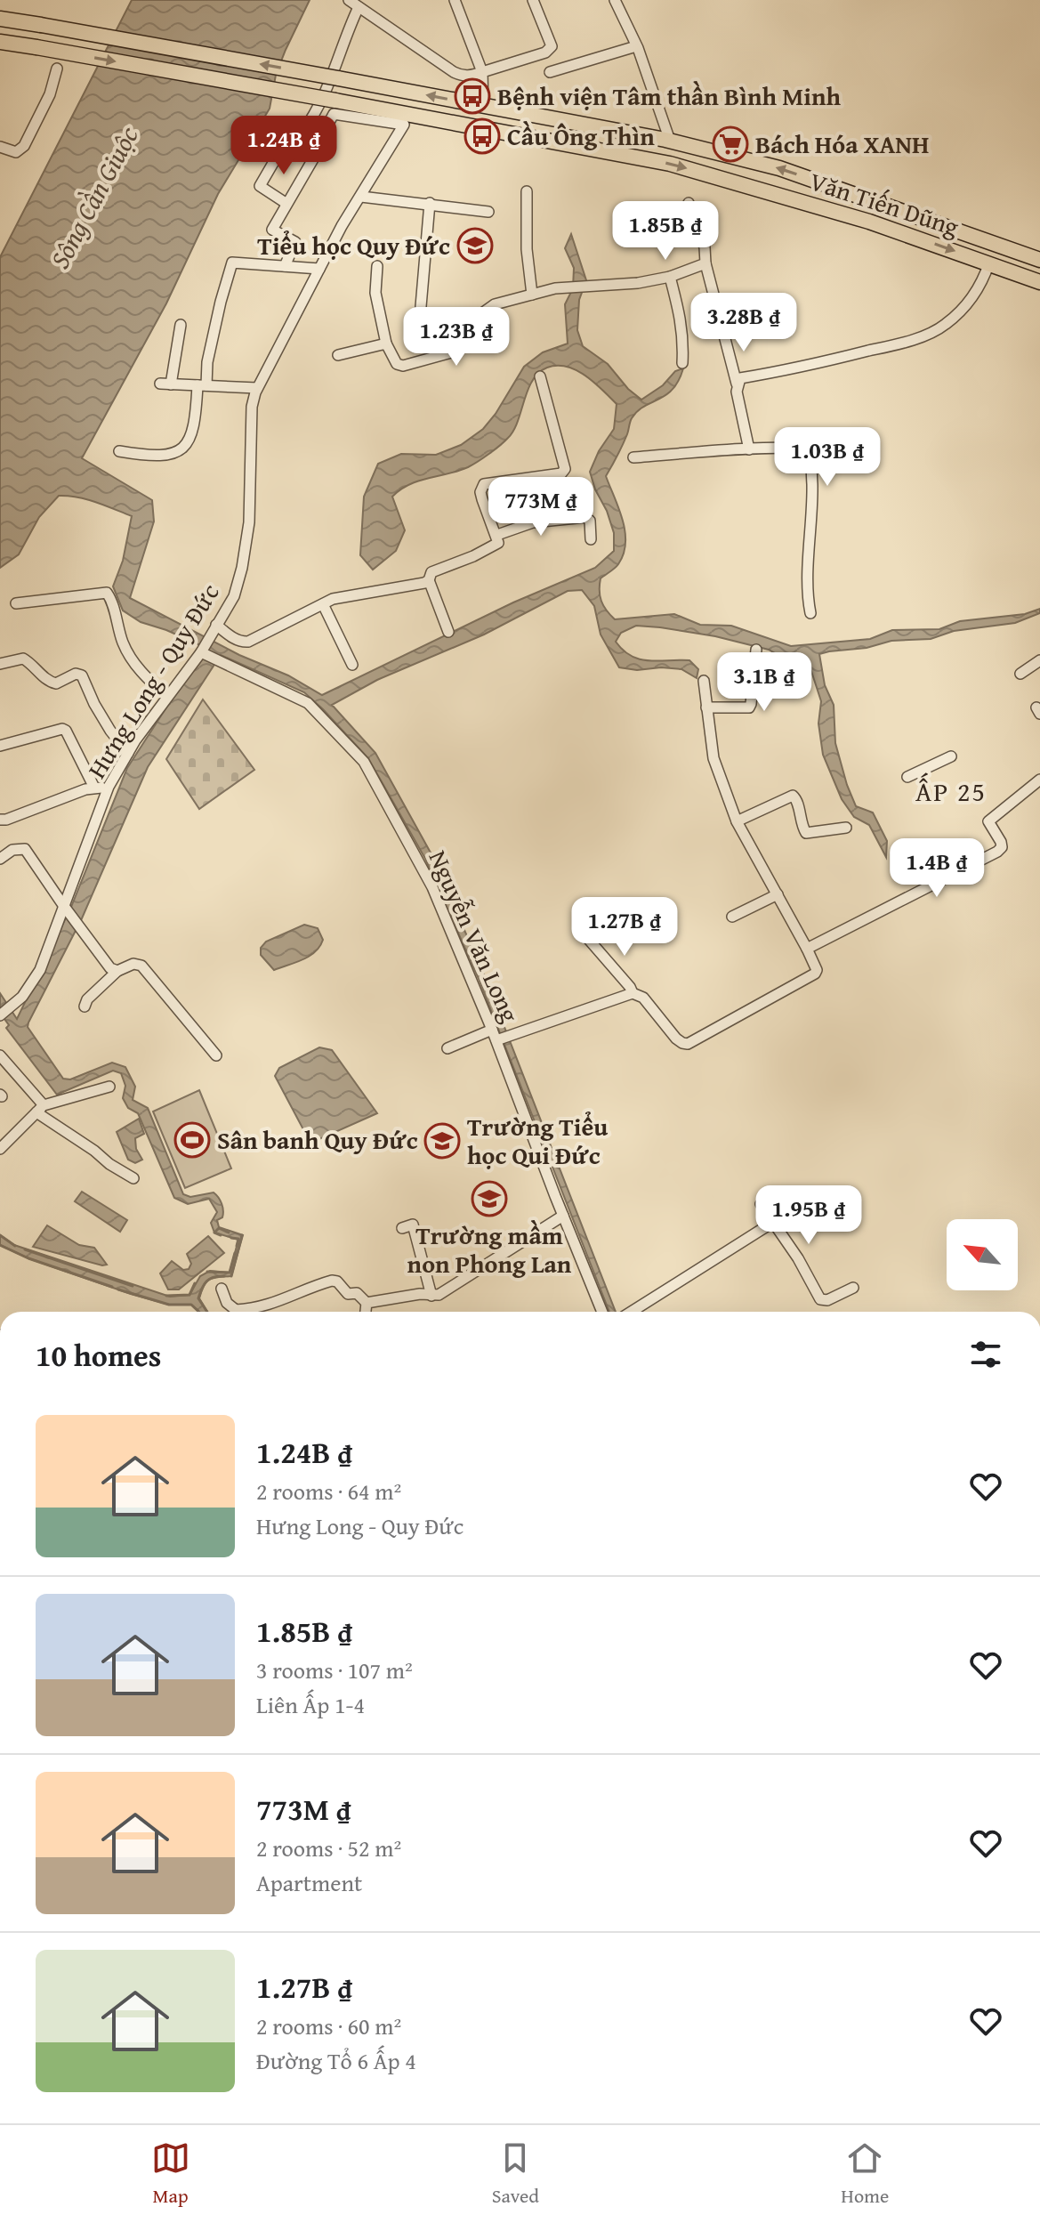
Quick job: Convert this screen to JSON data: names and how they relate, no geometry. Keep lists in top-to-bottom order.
{
  "streets": {
    "highway": ["Văn Tiến Dũng"],
    "street": ["Hưng Long - Quy Đức", "Nguyễn Văn Long"]
  },
  "crossings": [
    ["Hưng Long - Quy Đức", "Nguyễn Văn Long"]
  ],
  "districts": ["ẤP 25"],
  "water": ["Sông Cần Giuộc"],
  "places": {
    "bus stop": ["Bệnh viện Tâm thần Bình Minh", "Cầu Ông Thìn"],
    "supermarket": ["Bách Hóa XANH"],
    "school or university": ["Tiểu học Quy Đức", "Trường Tiểu học Qui Đức", "Trường mầm non Phong Lan"],
    "sports": ["Sân banh Quy Đức"]
  },
  "north": "top left",
  "page": {
    "price": [
      "1.24B ₫",
      "1.85B ₫",
      "3.28B ₫",
      "1.23B ₫",
      "1.03B ₫",
      "773M ₫",
      "3.1B ₫",
      "1.4B ₫",
      "1.27B ₫",
      "1.95B ₫"
    ],
    "heading": "10 homes",
    "list": [
      {
        "name": "1.24B ₫",
        "note": "2 rooms · 64 m² · Hưng Long - Quy Đức"
      },
      {
        "name": "1.85B ₫",
        "note": "3 rooms · 107 m² · Liên Ấp 1-4"
      },
      {
        "name": "773M ₫",
        "note": "2 rooms · 52 m² · Apartment"
      },
      {
        "name": "1.27B ₫",
        "note": "2 rooms · 60 m² · Đường Tổ 6 Ấp 4"
      }
    ],
    "tabs": ["Map", "Saved", "Home"]
  }
}
